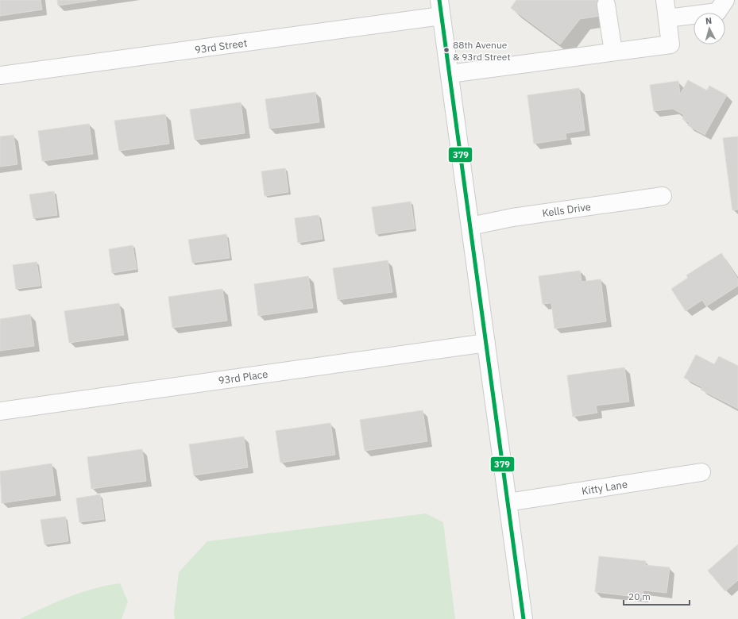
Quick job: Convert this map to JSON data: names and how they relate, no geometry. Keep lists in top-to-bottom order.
{
  "streets": {
    "street": [
      "93rd Street",
      "Kells Drive",
      "93rd Place",
      "Kitty Lane"
    ]
  },
  "places": ["88th Avenue & 93rd Street"],
  "lines": ["transit line 379"],
  "scale_bar": "20 m",
  "north": "top"
}
